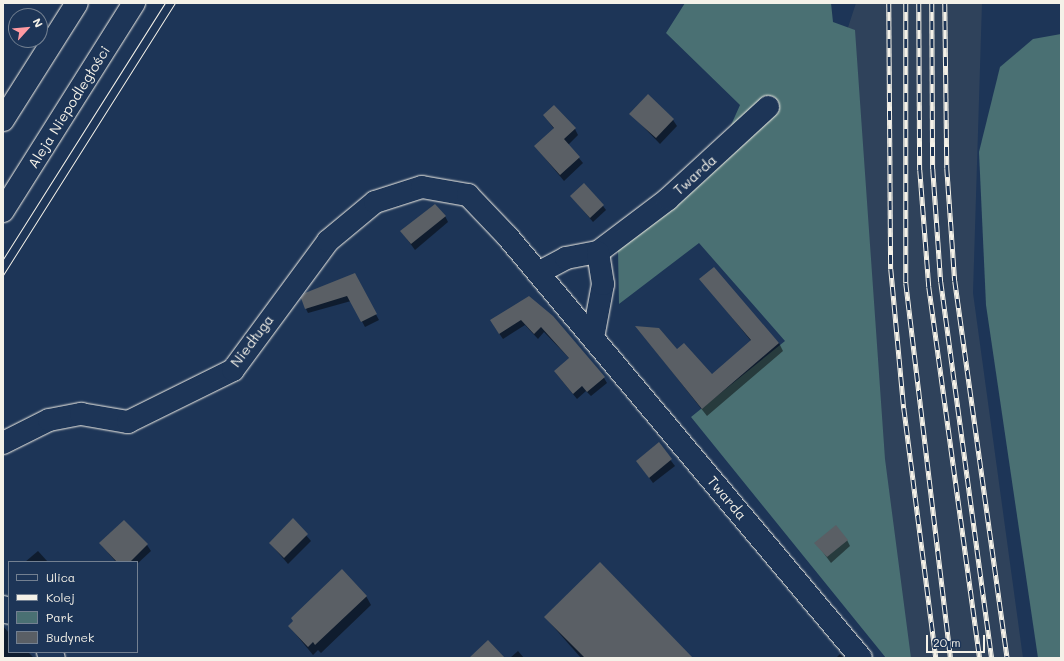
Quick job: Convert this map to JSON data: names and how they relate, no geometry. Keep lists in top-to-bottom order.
{
  "streets": {
    "street": ["Aleja Niepodległości", "Twarda", "Niedługa"]
  },
  "crossings": [
    ["Twarda", "Niedługa"]
  ],
  "legend": [
    "Ulica",
    "Kolej",
    "Park",
    "Budynek"
  ],
  "scale_bar": "20 m",
  "north": "top right"
}
